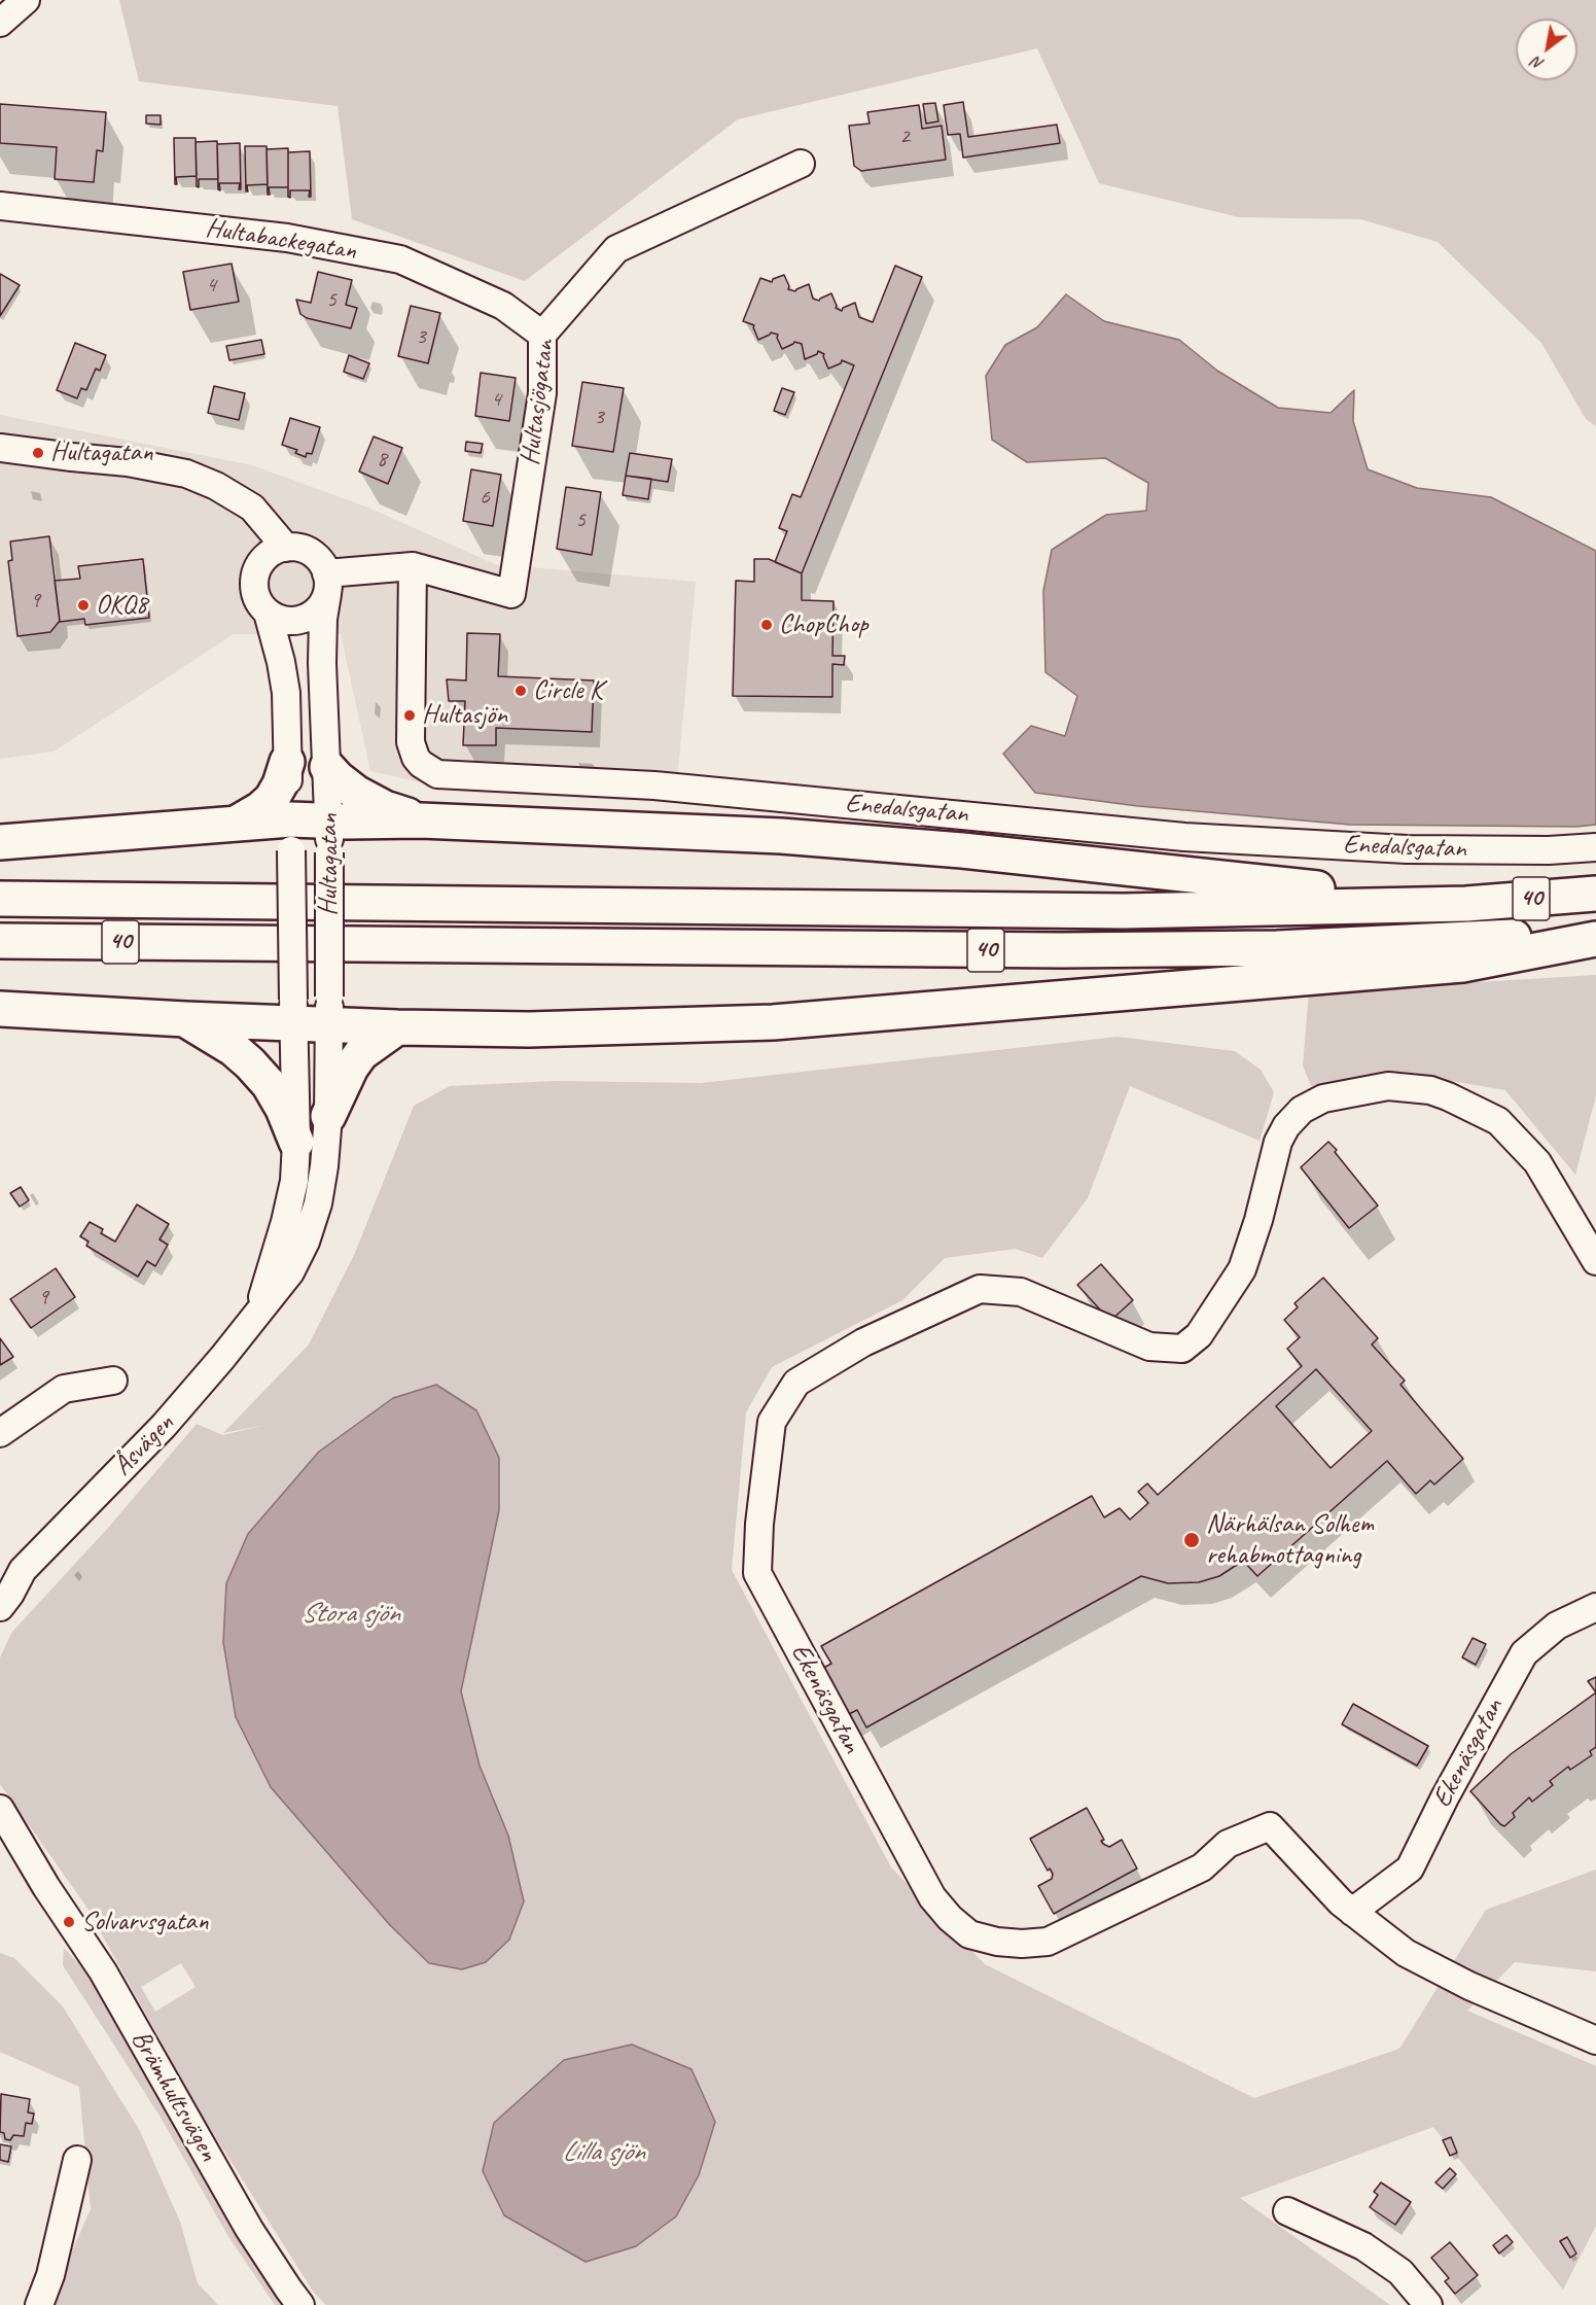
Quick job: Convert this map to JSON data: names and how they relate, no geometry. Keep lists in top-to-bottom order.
{
  "streets": {
    "highway": ["40"],
    "street": [
      "Hultabackegatan",
      "Hultasjögatan",
      "Enedalsgatan",
      "Hultagatan",
      "Åsvägen",
      "Ekenäsgatan",
      "Brämhultsvägen"
    ]
  },
  "crossings": [
    ["Hultabackegatan", "Hultasjögatan"],
    ["Hultasjögatan", "Enedalsgatan"],
    ["Hultasjögatan", "Hultagatan"],
    ["Hultagatan", "Åsvägen"]
  ],
  "water": ["Stora sjön", "Lilla sjön"],
  "places": [
    "Hultagatan",
    "OKQ8",
    "ChopChop",
    "Circle K",
    "Hultasjön",
    "Närhälsan Solhem rehabmottagning",
    "Solvarvsgatan"
  ],
  "house_numbers": [
    "2",
    "4",
    "5",
    "3",
    "4",
    "3",
    "8",
    "6",
    "5",
    "9",
    "9"
  ],
  "north": "bottom left"
}
